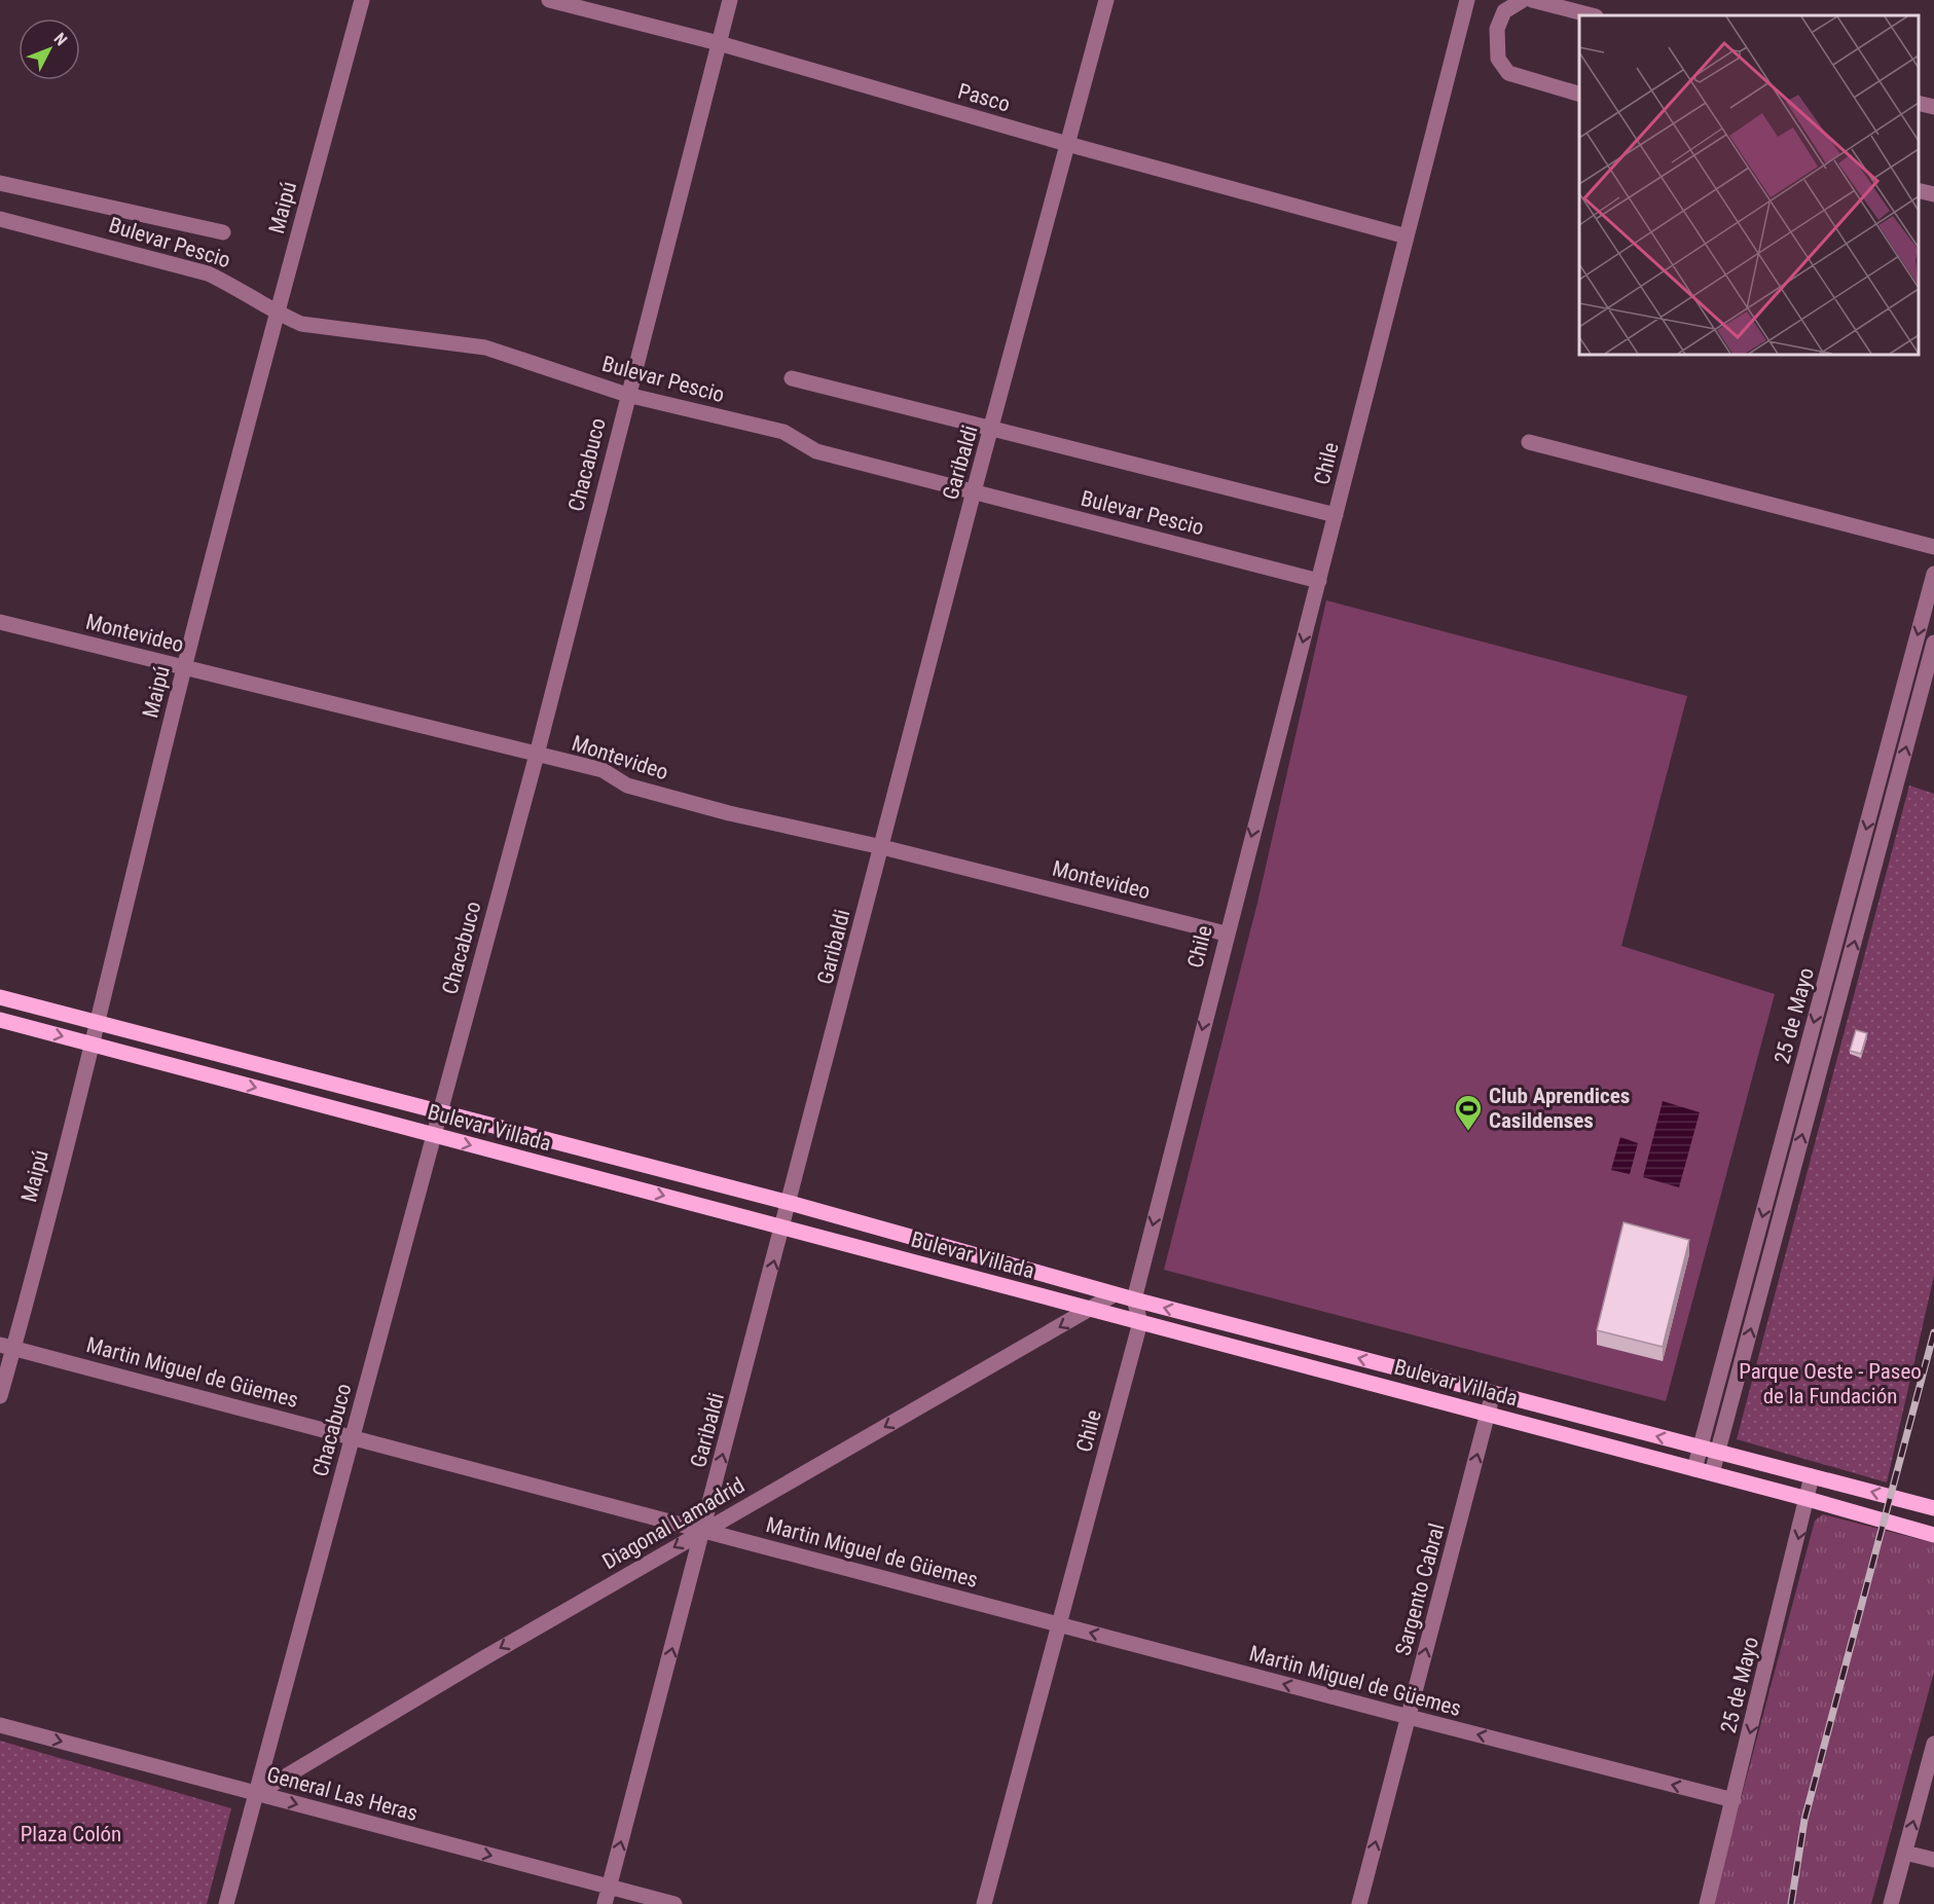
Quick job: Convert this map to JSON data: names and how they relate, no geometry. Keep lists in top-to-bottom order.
{
  "streets": {
    "main road": ["Bulevar Villada"],
    "street": [
      "Pasco",
      "Maipú",
      "Bulevar Pescio",
      "Garibaldi",
      "Chile",
      "Chacabuco",
      "Montevideo",
      "25 de Mayo",
      "Martin Miguel de Güemes",
      "Diagonal Lamadrid",
      "Sargento Cabral",
      "General Las Heras"
    ]
  },
  "crossings": [
    ["Pasco", "Garibaldi"],
    ["Pasco", "Chile"],
    ["Pasco", "Chacabuco"],
    ["Maipú", "Bulevar Pescio"],
    ["Maipú", "Montevideo"],
    ["Maipú", "Bulevar Villada"],
    ["Maipú", "Martin Miguel de Güemes"],
    ["Bulevar Pescio", "Garibaldi"],
    ["Bulevar Pescio", "Chile"],
    ["Bulevar Pescio", "Chacabuco"],
    ["Garibaldi", "Montevideo"],
    ["Garibaldi", "Bulevar Villada"],
    ["Garibaldi", "Martin Miguel de Güemes"],
    ["Garibaldi", "Diagonal Lamadrid"],
    ["Garibaldi", "General Las Heras"],
    ["Chile", "Montevideo"],
    ["Chile", "Bulevar Villada"],
    ["Chile", "Martin Miguel de Güemes"],
    ["Chacabuco", "Montevideo"],
    ["Chacabuco", "Bulevar Villada"],
    ["Chacabuco", "Martin Miguel de Güemes"],
    ["Chacabuco", "Diagonal Lamadrid"],
    ["Chacabuco", "General Las Heras"],
    ["25 de Mayo", "Bulevar Villada"],
    ["25 de Mayo", "Martin Miguel de Güemes"],
    ["Bulevar Villada", "Diagonal Lamadrid"],
    ["Bulevar Villada", "Sargento Cabral"],
    ["Martin Miguel de Güemes", "Diagonal Lamadrid"],
    ["Martin Miguel de Güemes", "Sargento Cabral"],
    ["Diagonal Lamadrid", "General Las Heras"]
  ],
  "one_way": [
    "Chile",
    "Martin Miguel de Güemes",
    "Diagonal Lamadrid",
    "Sargento Cabral",
    "General Las Heras"
  ],
  "parks": ["Parque Oeste - Paseo de la Fundación", "Plaza Colón"],
  "places": {
    "sports": ["Club Aprendices Casildenses"]
  },
  "north": "top right"
}
